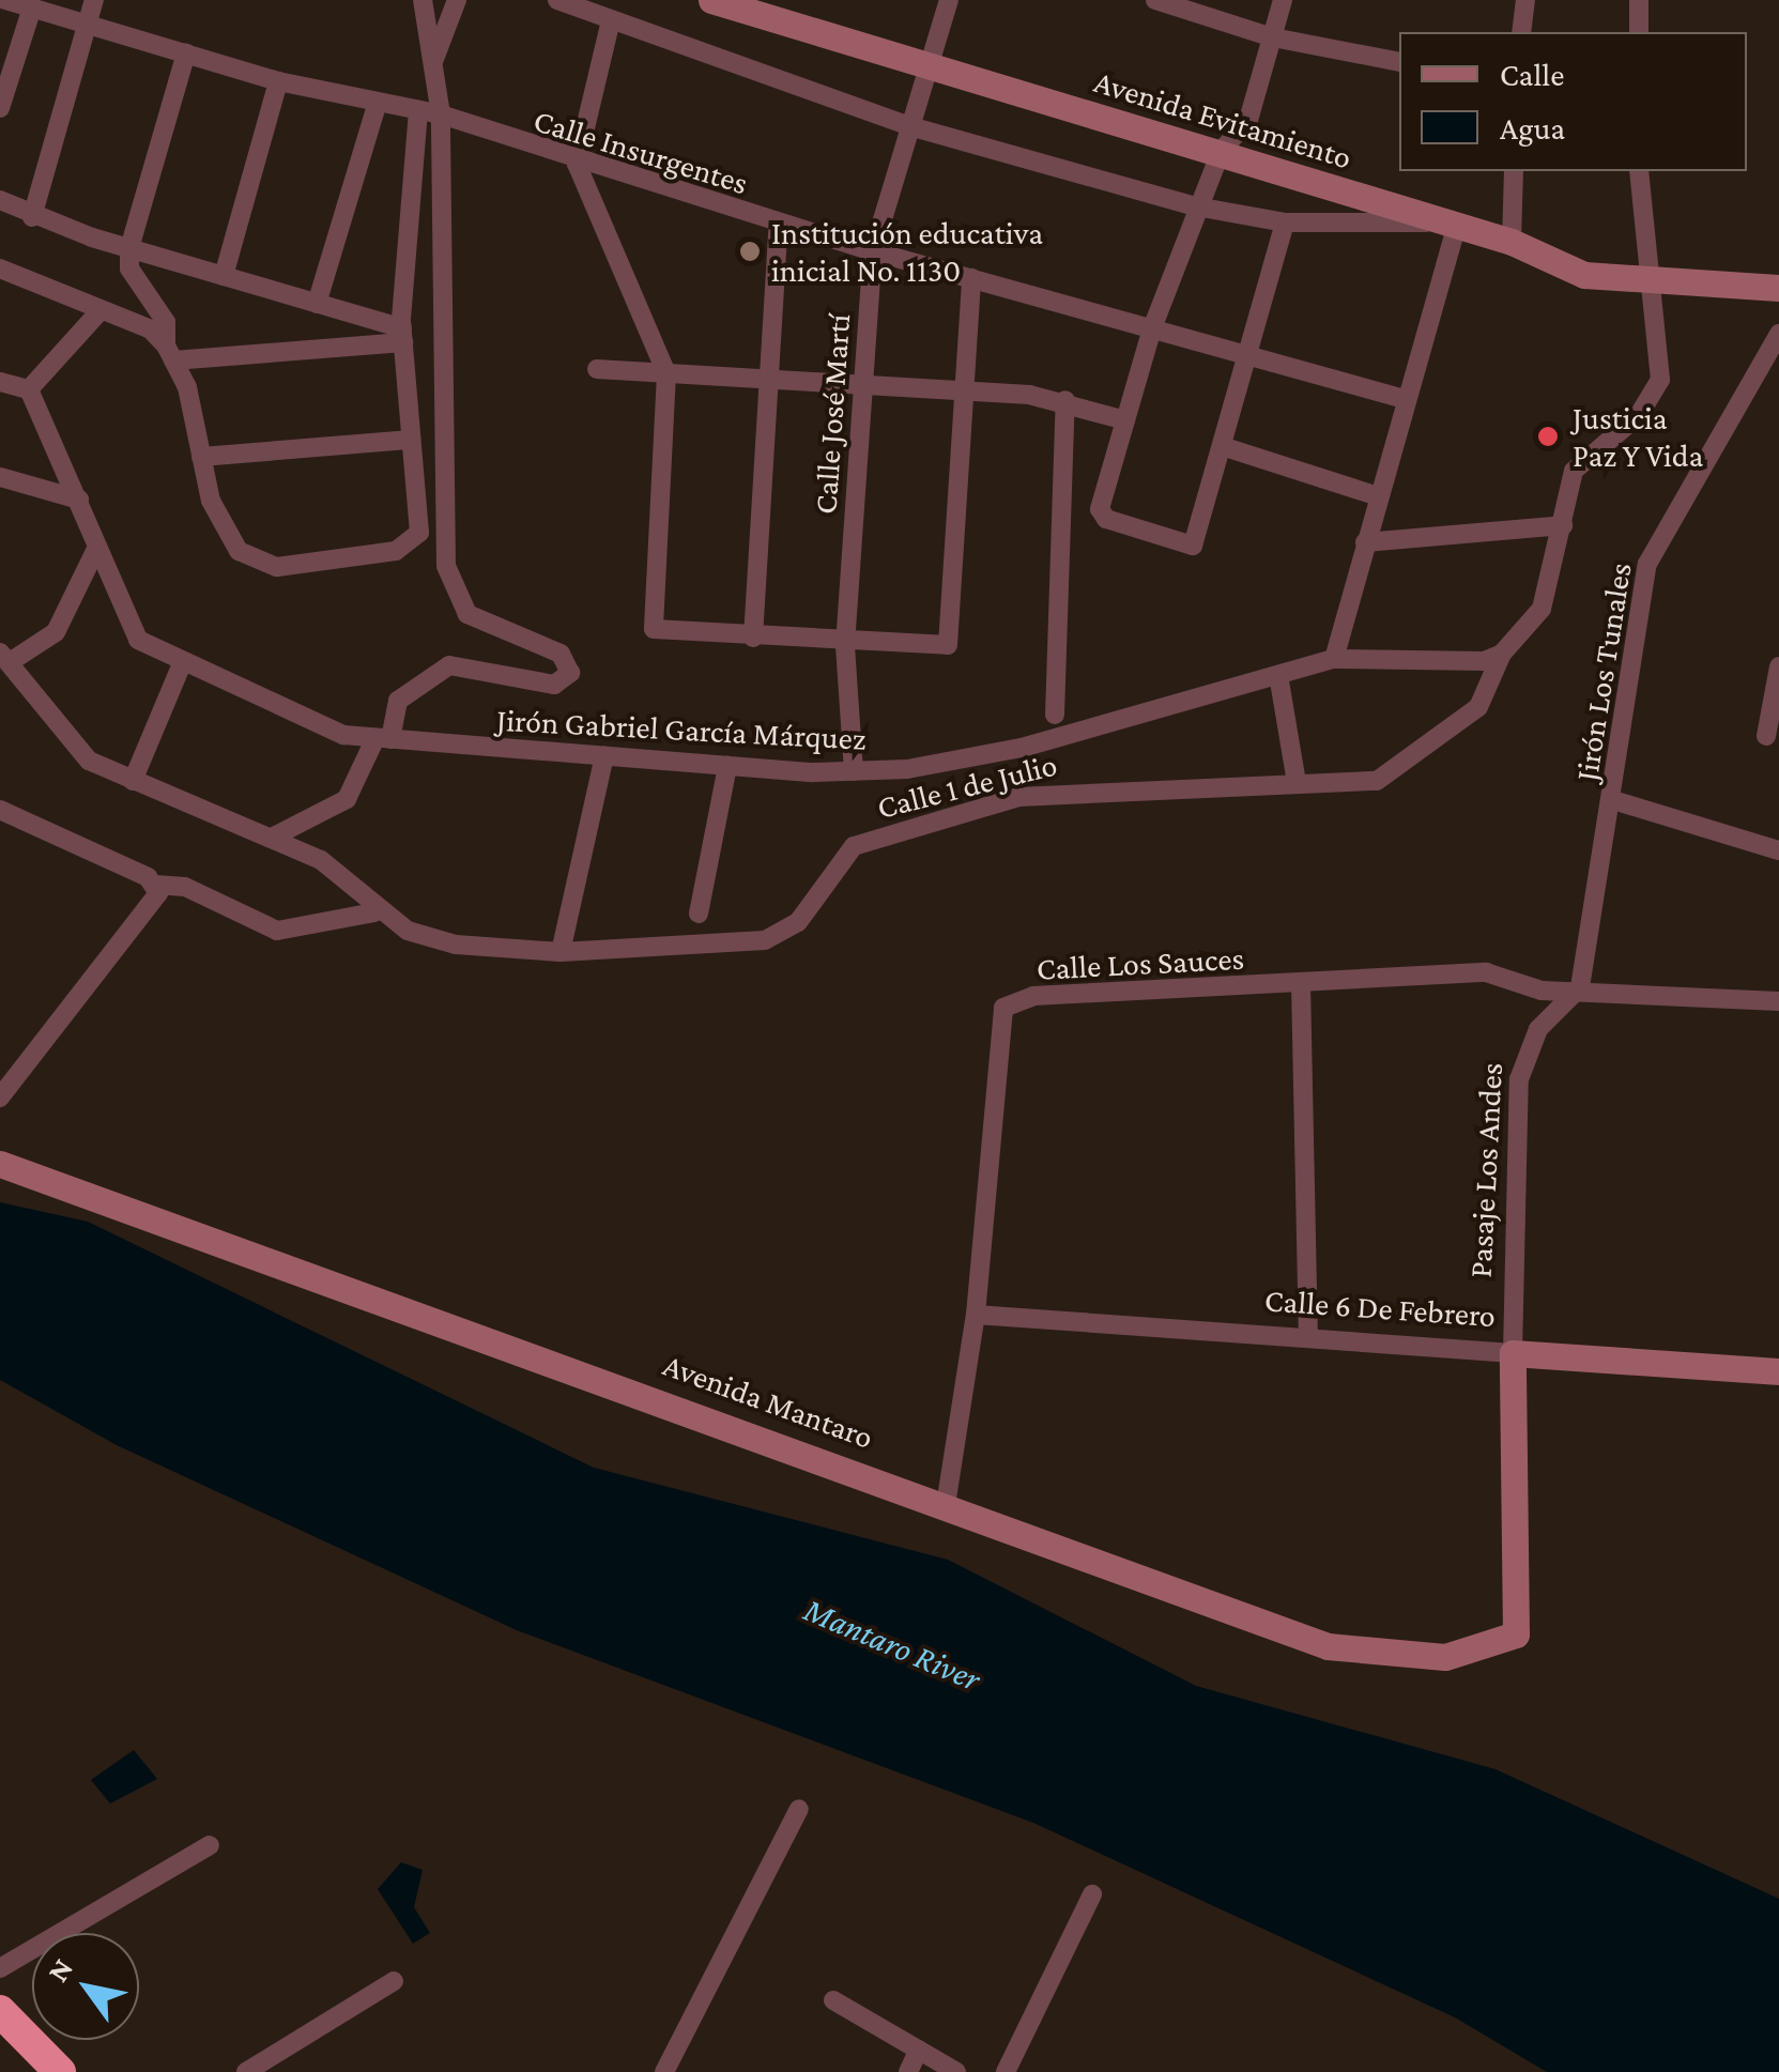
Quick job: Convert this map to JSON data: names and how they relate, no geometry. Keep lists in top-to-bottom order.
{
  "streets": {
    "street": [
      "Avenida Evitamiento",
      "Calle Insurgentes",
      "Calle José Martí",
      "Jirón Los Tunales",
      "Jirón Gabriel García Márquez",
      "Calle 1 de Julio",
      "Calle Los Sauces",
      "Pasaje Los Andes",
      "Calle 6 De Febrero",
      "Avenida Mantaro"
    ]
  },
  "crossings": [
    ["Avenida Evitamiento", "Calle José Martí"],
    ["Avenida Evitamiento", "Calle 1 de Julio"],
    ["Calle Insurgentes", "Calle José Martí"],
    ["Calle José Martí", "Jirón Gabriel García Márquez"],
    ["Jirón Los Tunales", "Calle Los Sauces"],
    ["Jirón Los Tunales", "Pasaje Los Andes"],
    ["Jirón Gabriel García Márquez", "Calle 1 de Julio"],
    ["Calle Los Sauces", "Pasaje Los Andes"],
    ["Calle Los Sauces", "Calle 6 De Febrero"],
    ["Calle Los Sauces", "Avenida Mantaro"],
    ["Pasaje Los Andes", "Calle 6 De Febrero"],
    ["Pasaje Los Andes", "Avenida Mantaro"]
  ],
  "water": ["Mantaro River"],
  "places": ["Institución educativa inicial No. 1130", "Justicia Paz Y Vida"],
  "legend": ["Calle", "Agua"],
  "north": "top left"
}
